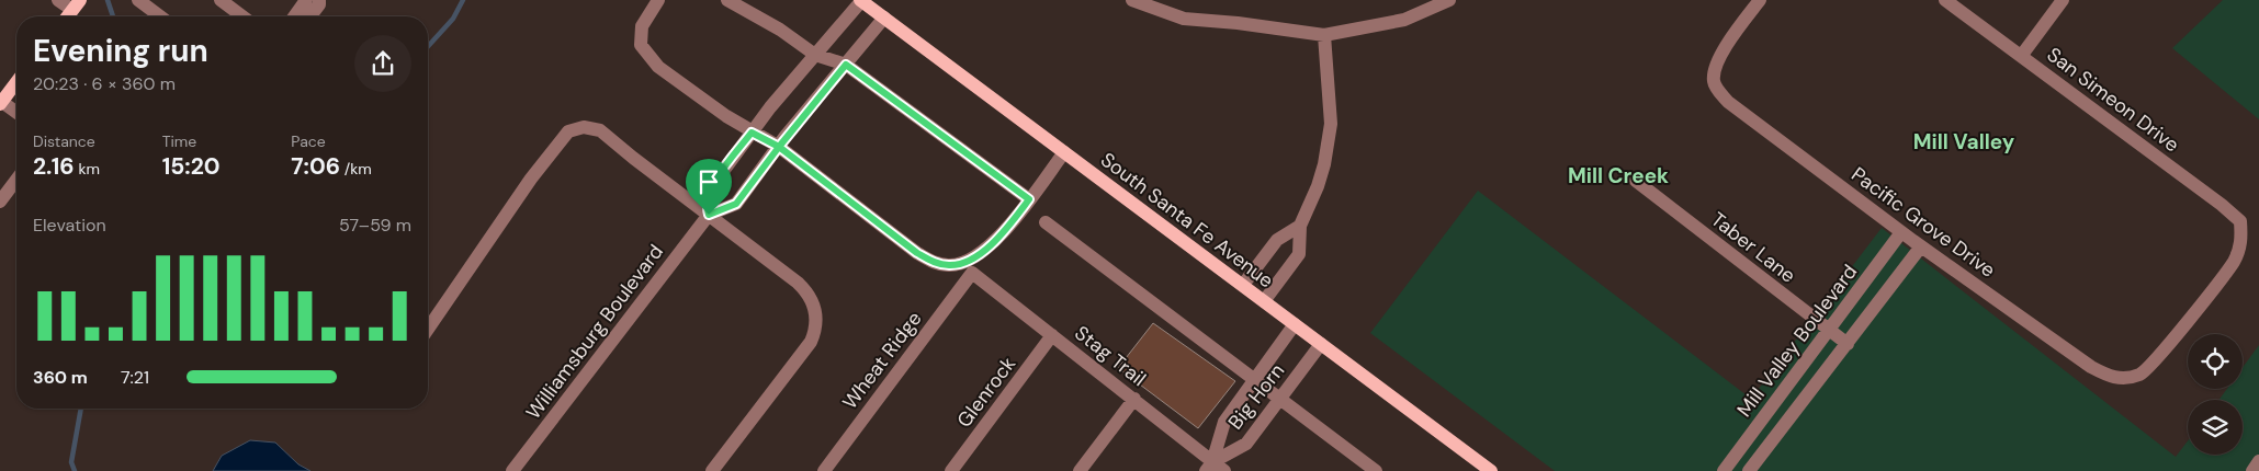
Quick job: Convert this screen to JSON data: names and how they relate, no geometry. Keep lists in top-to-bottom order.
{
  "streets": {
    "main road": ["South Santa Fe Avenue"],
    "street": [
      "San Simeon Drive",
      "Pacific Grove Drive",
      "Taber Lane",
      "Williamsburg Boulevard",
      "Mill Valley Boulevard",
      "Stag Trail",
      "Wheat Ridge",
      "Glenrock",
      "Big Horn"
    ]
  },
  "crossings": [
    ["San Simeon Drive", "Pacific Grove Drive"],
    ["South Santa Fe Avenue", "Big Horn"],
    ["Pacific Grove Drive", "Mill Valley Boulevard"],
    ["Taber Lane", "Mill Valley Boulevard"],
    ["Stag Trail", "Wheat Ridge"],
    ["Stag Trail", "Glenrock"],
    ["Stag Trail", "Big Horn"]
  ],
  "districts": ["Mill Valley", "Mill Creek"],
  "page": {
    "heading": ["Evening run", "20:23 · 6 × 360 m"],
    "stats": [
      ["Distance", "2.16 km"],
      ["Time", "15:20"],
      ["Pace", "7:06 /km"]
    ],
    "chart": ["Elevation", "57–59 m"],
    "list": [
      {
        "name": "360 m",
        "note": "7:21"
      }
    ]
  }
}
